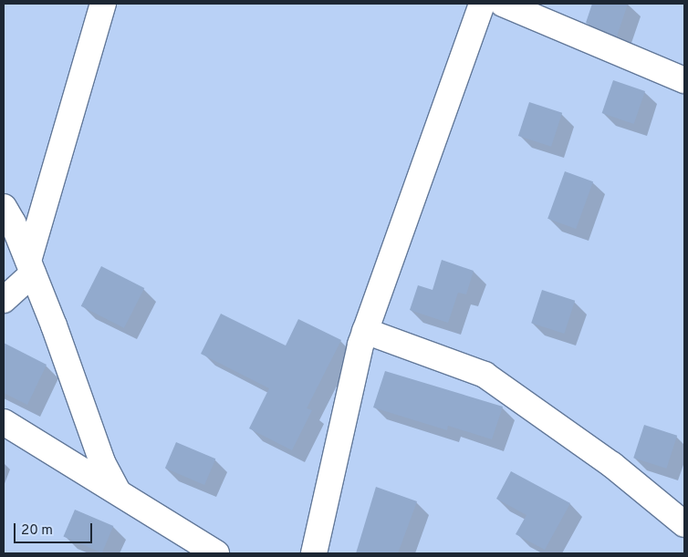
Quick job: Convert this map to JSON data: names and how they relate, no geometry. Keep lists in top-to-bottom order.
{
  "scale_bar": "20 m"
}
